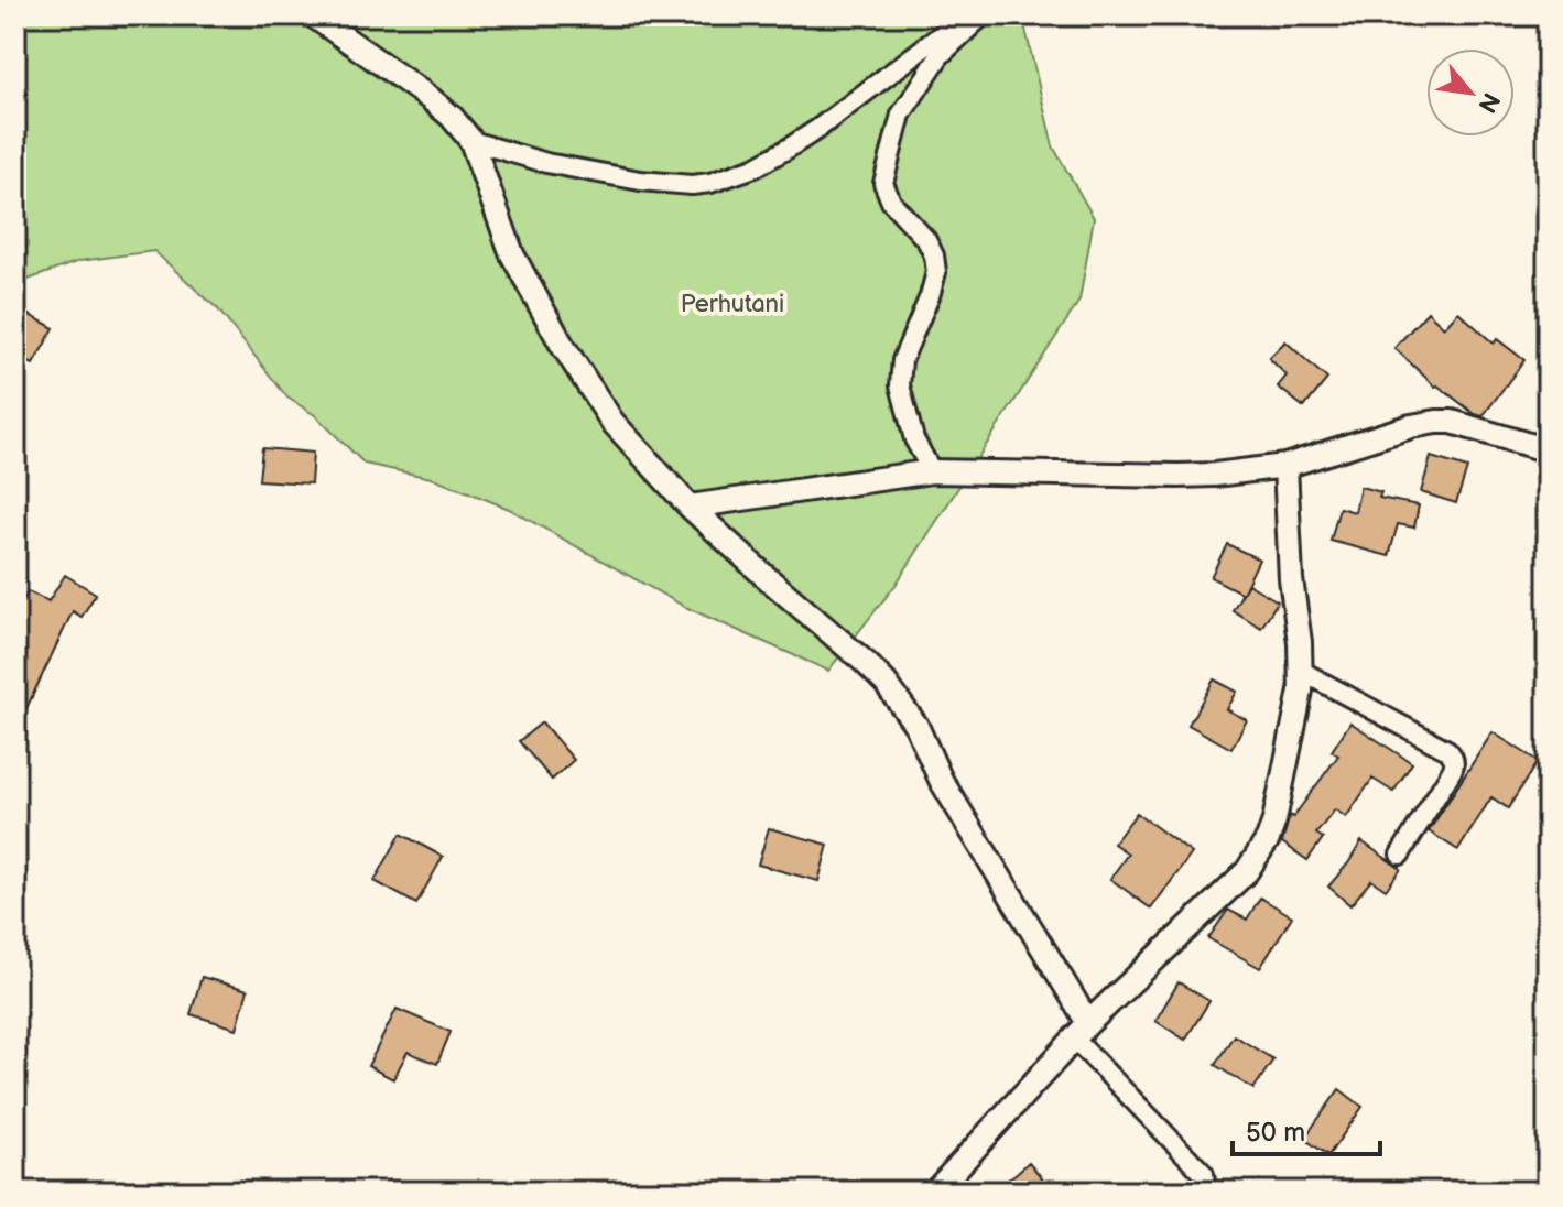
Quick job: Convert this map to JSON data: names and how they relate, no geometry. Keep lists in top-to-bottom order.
{
  "parks": ["Perhutani"],
  "scale_bar": "50 m",
  "north": "bottom right"
}
